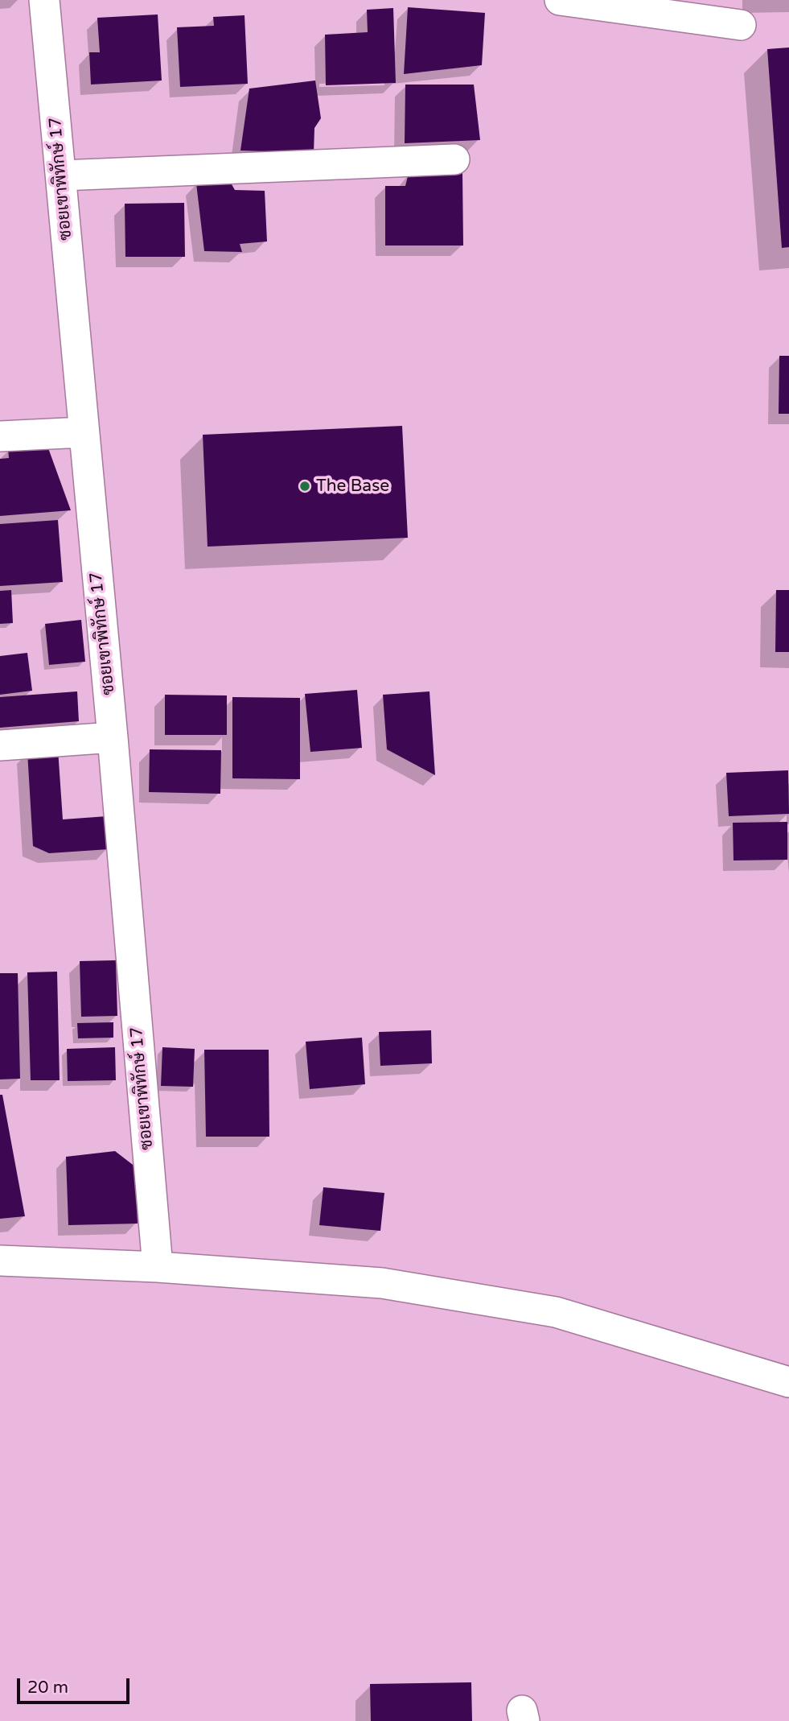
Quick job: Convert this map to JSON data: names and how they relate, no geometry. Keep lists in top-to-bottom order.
{
  "streets": {
    "street": ["ซอยเขาพิทักษ์ 17"]
  },
  "places": ["The Base"],
  "scale_bar": "20 m"
}
